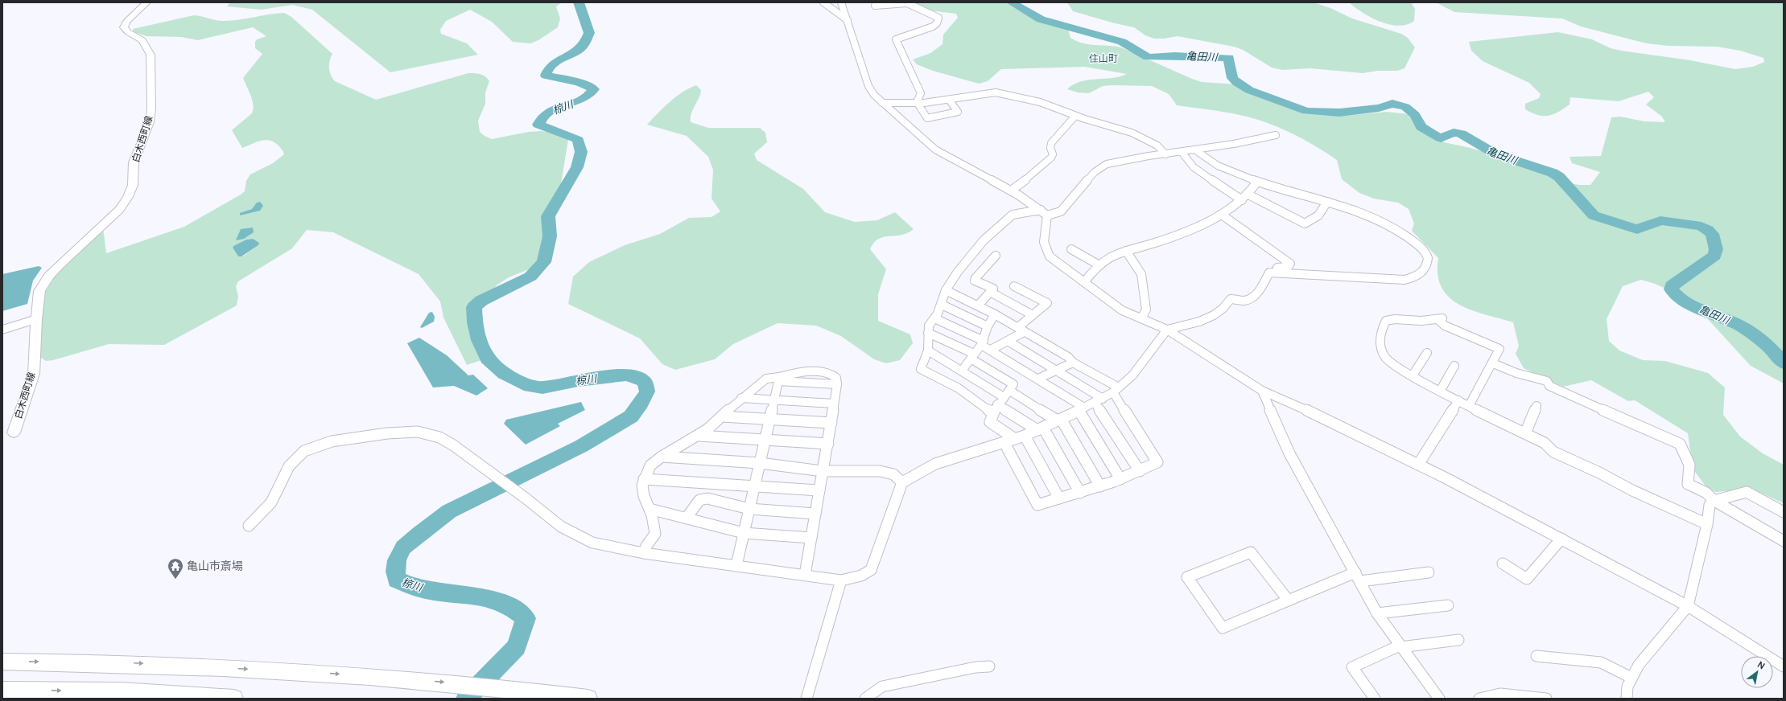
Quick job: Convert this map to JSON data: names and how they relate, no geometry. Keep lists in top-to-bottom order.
{
  "streets": {
    "main road": ["白木西町線"]
  },
  "districts": ["住山町"],
  "water": ["亀田川", "椋川"],
  "places": {
    "temple": ["亀山市斎場"]
  },
  "north": "top right"
}
